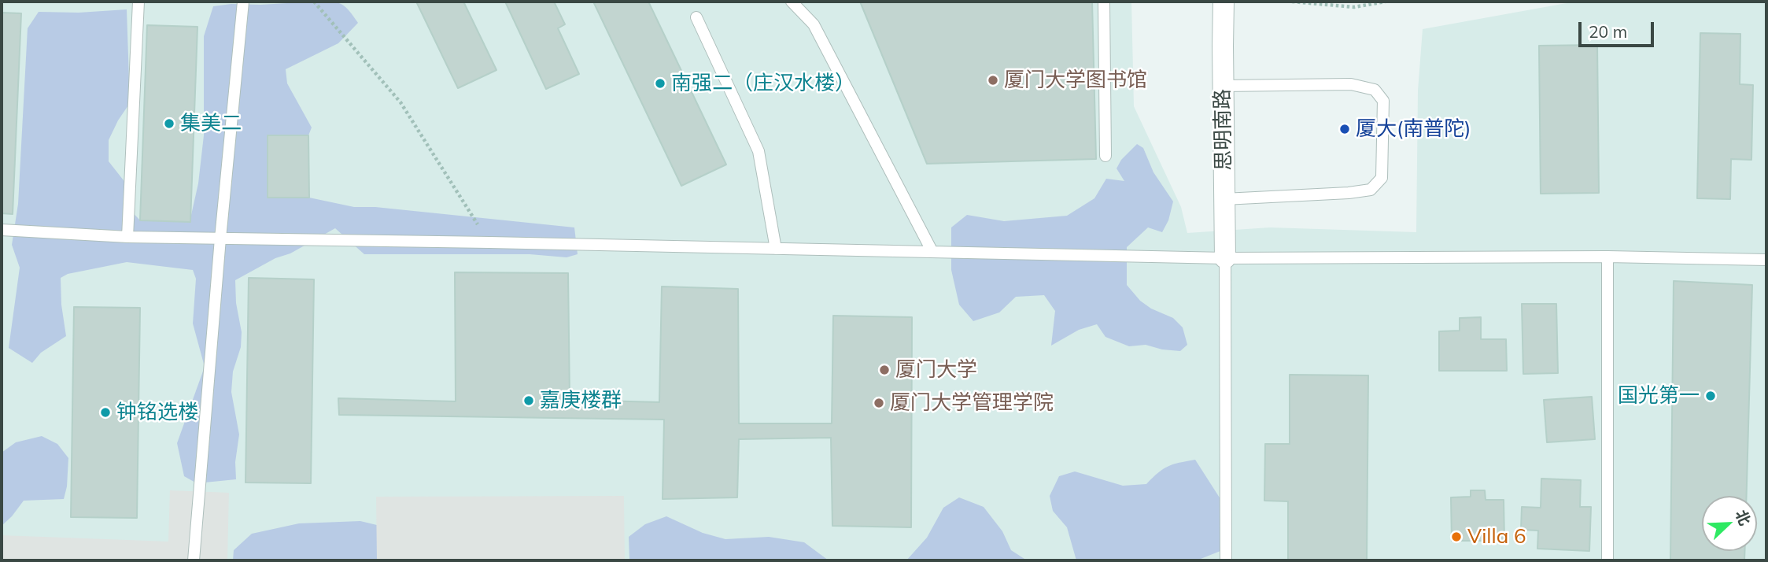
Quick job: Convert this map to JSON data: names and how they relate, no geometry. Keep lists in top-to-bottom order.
{
  "streets": {
    "street": ["思明南路"]
  },
  "places": [
    "厦门大学图书馆",
    "南强二（庄汉水楼）",
    "集美二",
    "厦大(南普陀)",
    "厦门大学",
    "国光第一",
    "嘉庚楼群",
    "厦门大学管理学院",
    "钟铭选楼",
    "Villa 6"
  ],
  "scale_bar": "20 m",
  "north": "top right"
}
